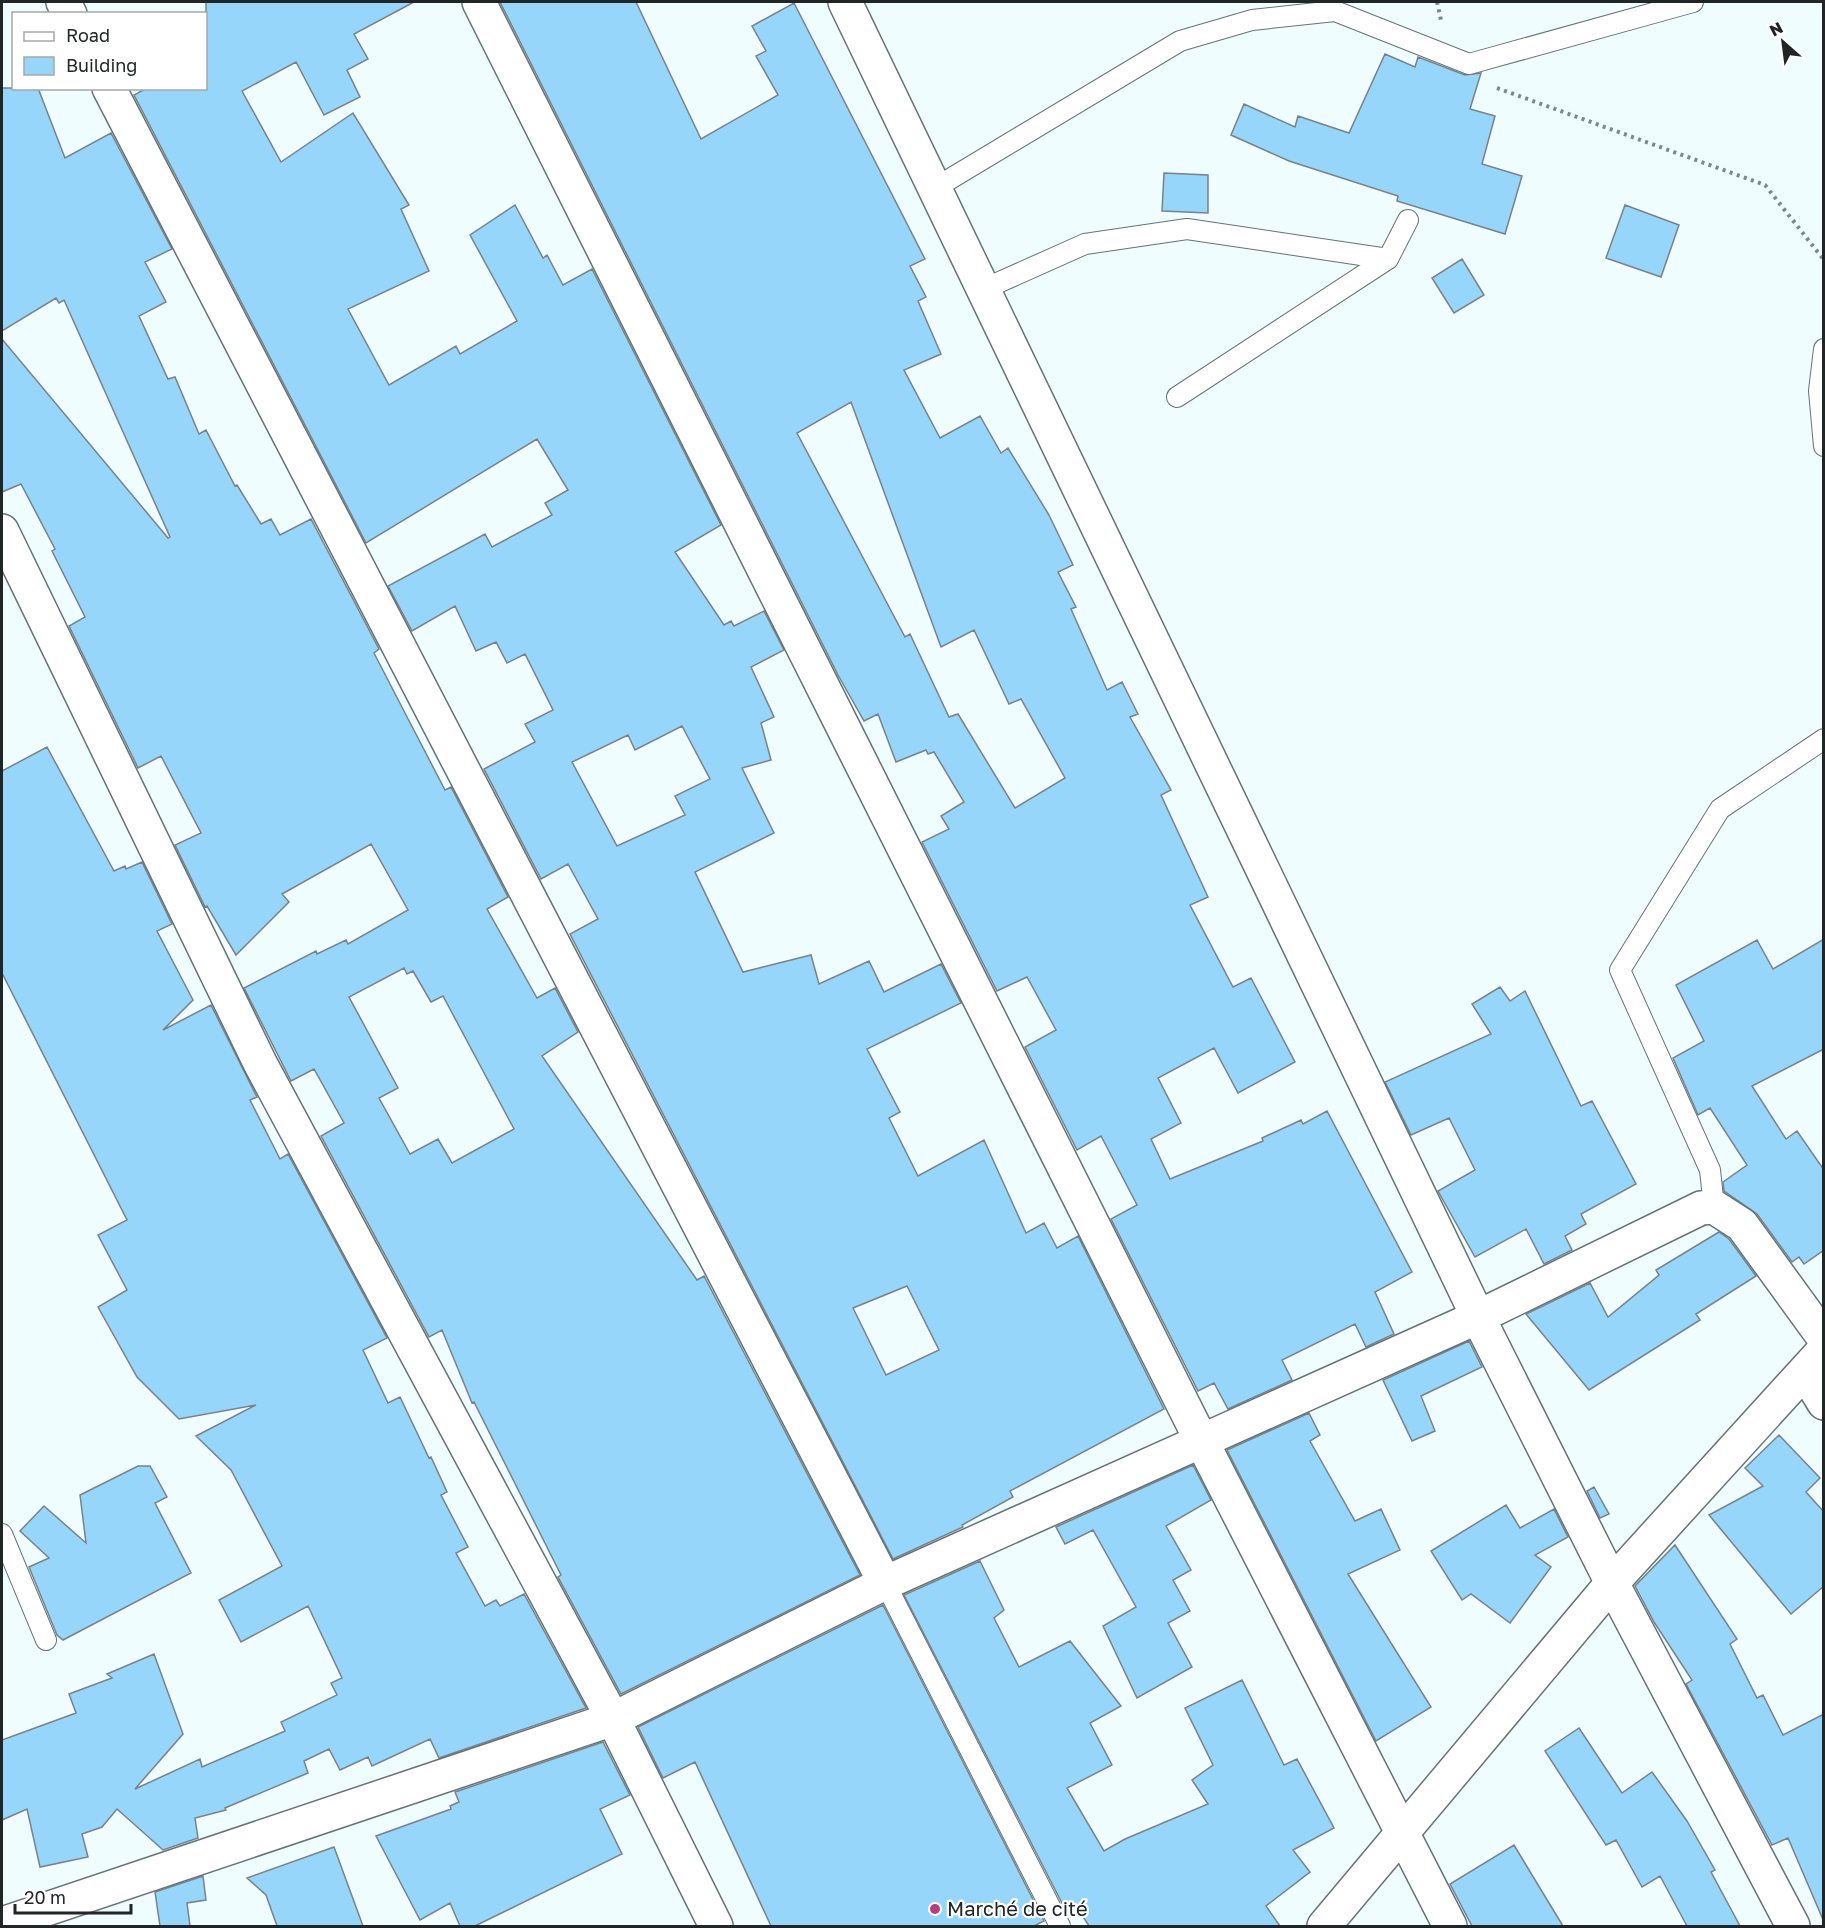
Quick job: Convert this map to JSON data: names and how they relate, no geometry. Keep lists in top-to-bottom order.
{
  "places": ["Marché de cité"],
  "legend": ["Road", "Building"],
  "scale_bar": "20 m",
  "north": "top left"
}
